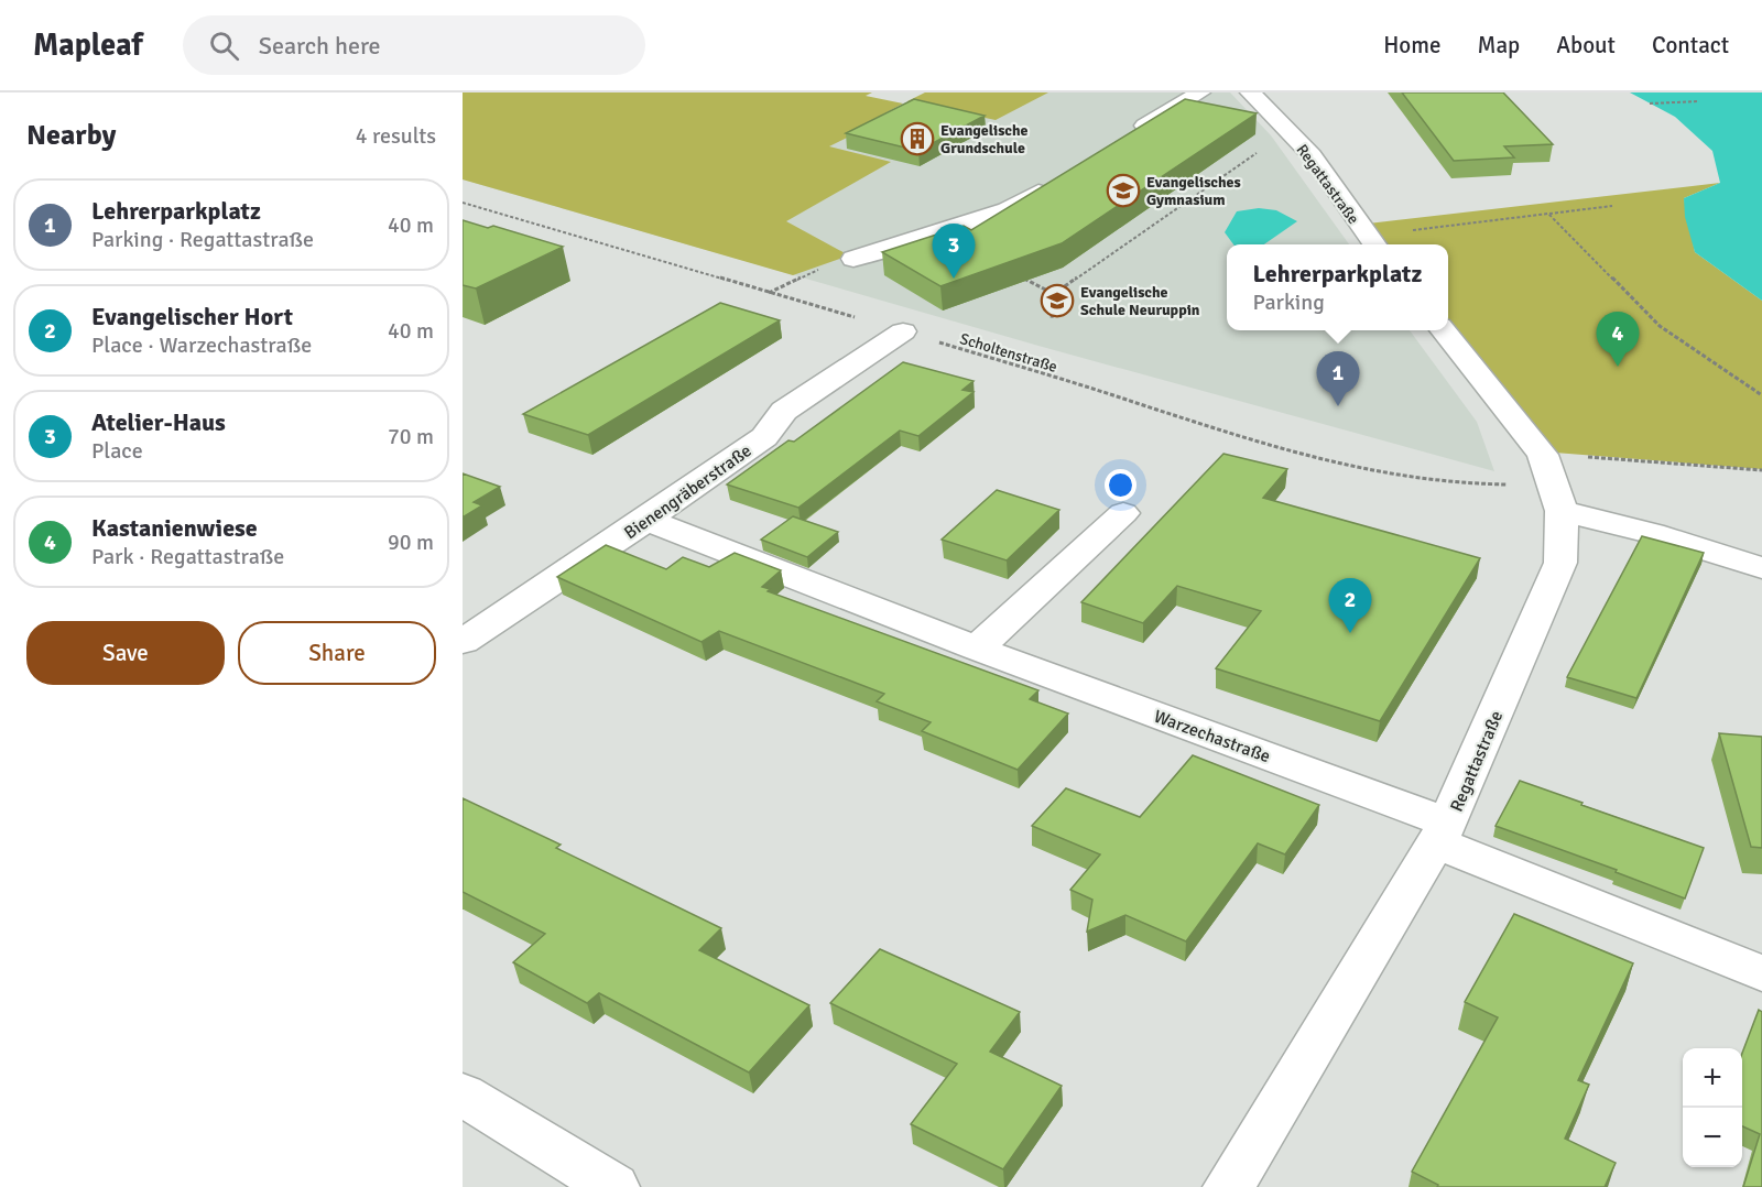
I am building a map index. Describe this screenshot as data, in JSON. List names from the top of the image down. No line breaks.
{"streets":{"street":["Regattastraße","Bienengräberstraße","Warzechastraße"],"path":["Scholtenstraße"]},"crossings":[["Regattastraße","Scholtenstraße"],["Regattastraße","Warzechastraße"],["Scholtenstraße","Bienengräberstraße"],["Bienengräberstraße","Warzechastraße"]],"places":{"building":["Evangelische Grundschule"],"school or university":["Evangelisches Gymnasium","Evangelische Schule Neuruppin"]},"page":{"header":"Mapleaf","search":"Search here","nav":["Home","Map","About","Contact"],"heading":["Nearby","4 results"],"list":[{"mark":"1","name":"Lehrerparkplatz","note":"Parking · Regattastraße","value":"40 m"},{"mark":"2","name":"Evangelischer Hort","note":"Place · Warzechastraße","value":"40 m"},{"mark":"3","name":"Atelier-Haus","note":"Place","value":"70 m"},{"mark":"4","name":"Kastanienwiese","note":"Park · Regattastraße","value":"90 m"}],"pins":["3","4","1","2"],"popup":["Lehrerparkplatz","Parking"],"buttons":["Save","Share"],"map_buttons":["+","−"]}}
